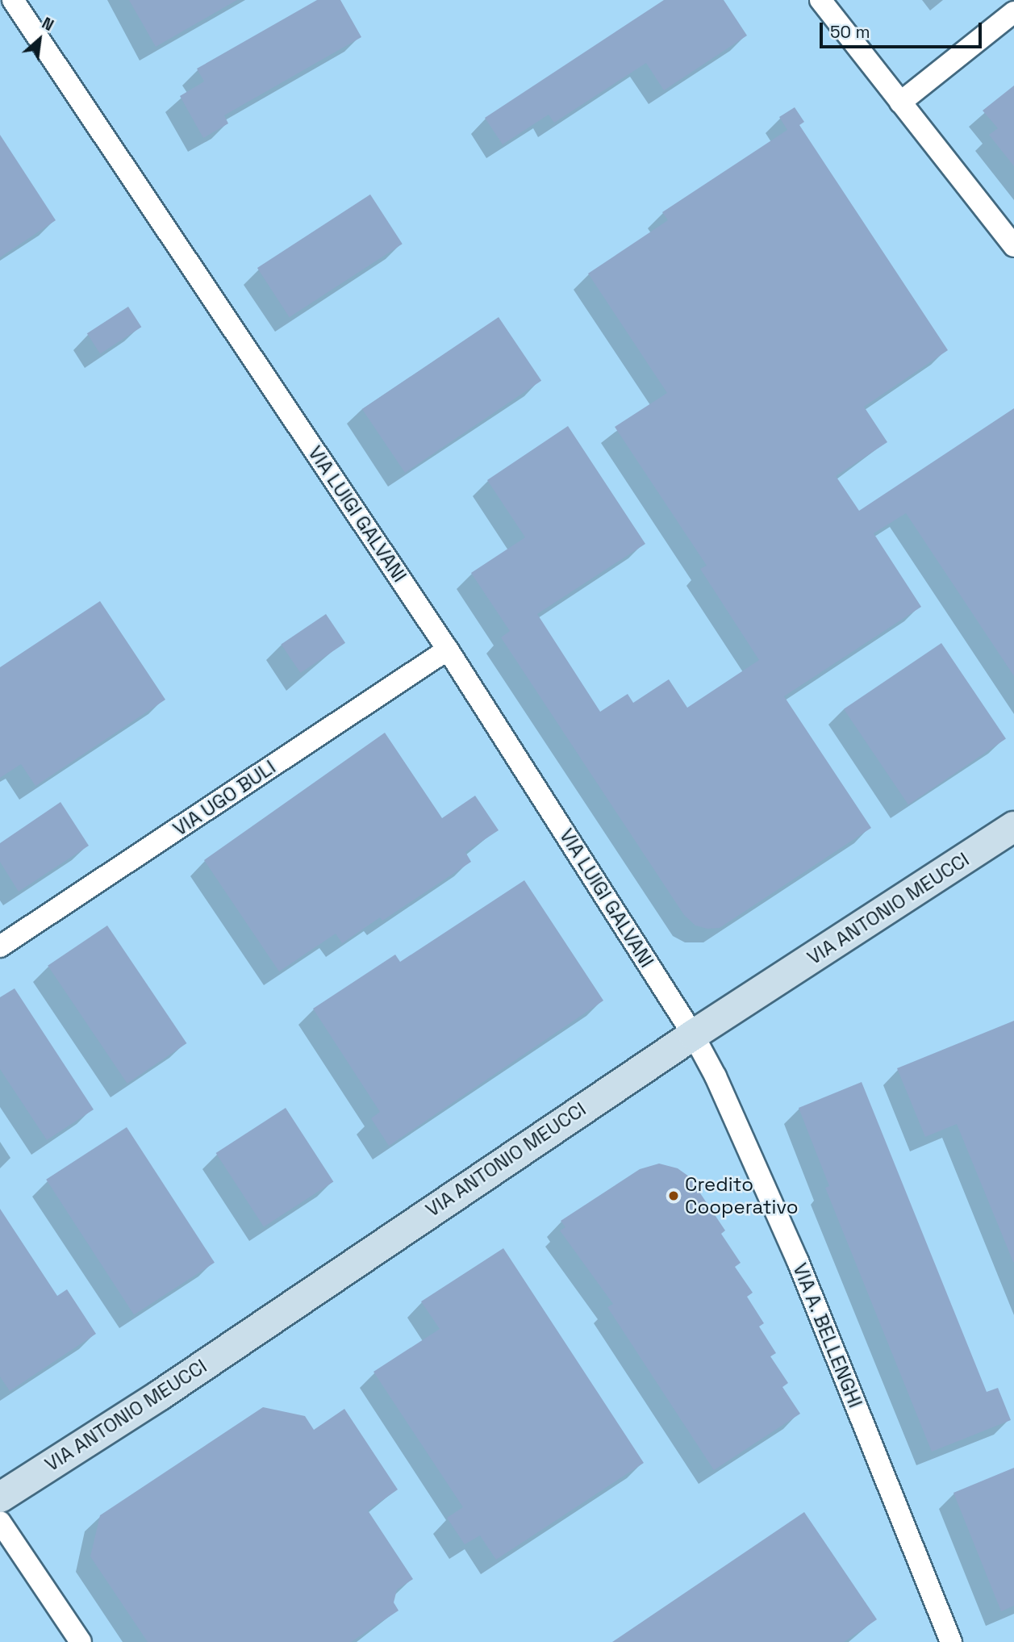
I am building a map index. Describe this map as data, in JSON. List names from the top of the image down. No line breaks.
{"streets":{"street":["VIA LUIGI GALVANI","VIA UGO BULI","VIA ANTONIO MEUCCI","VIA A. BELLENGHI"]},"crossings":[["VIA LUIGI GALVANI","VIA UGO BULI"],["VIA LUIGI GALVANI","VIA ANTONIO MEUCCI"],["VIA LUIGI GALVANI","VIA A. BELLENGHI"],["VIA ANTONIO MEUCCI","VIA A. BELLENGHI"]],"places":["Credito Cooperativo"],"scale_bar":"50 m","north":"top right"}
